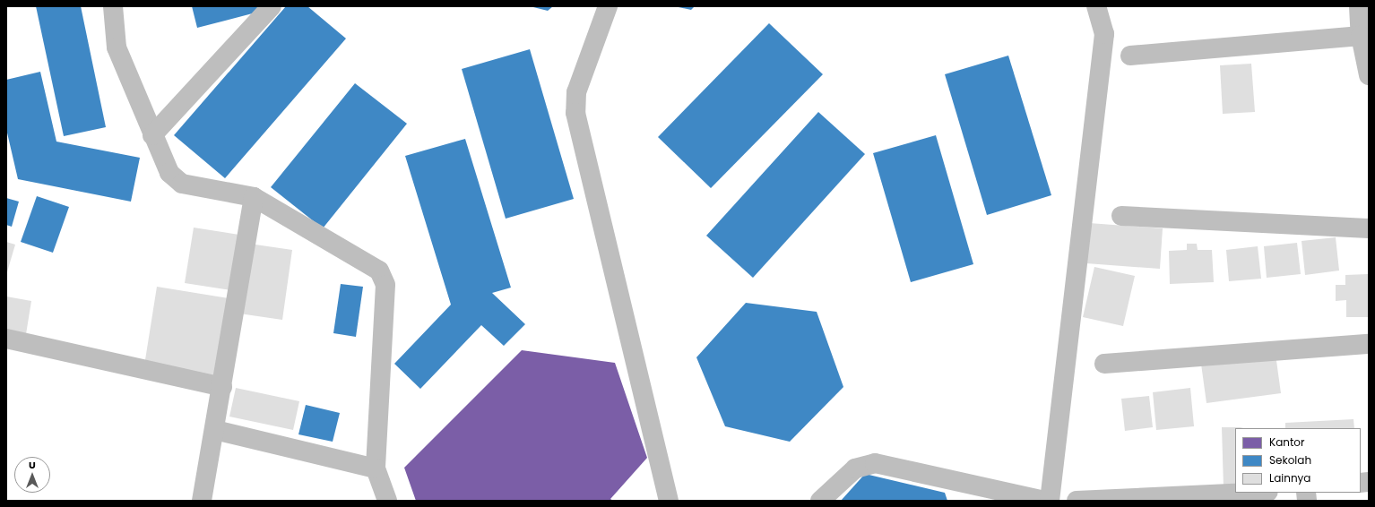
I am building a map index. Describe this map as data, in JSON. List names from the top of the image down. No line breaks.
{"legend":["Kantor","Sekolah","Lainnya"],"north":"top"}
